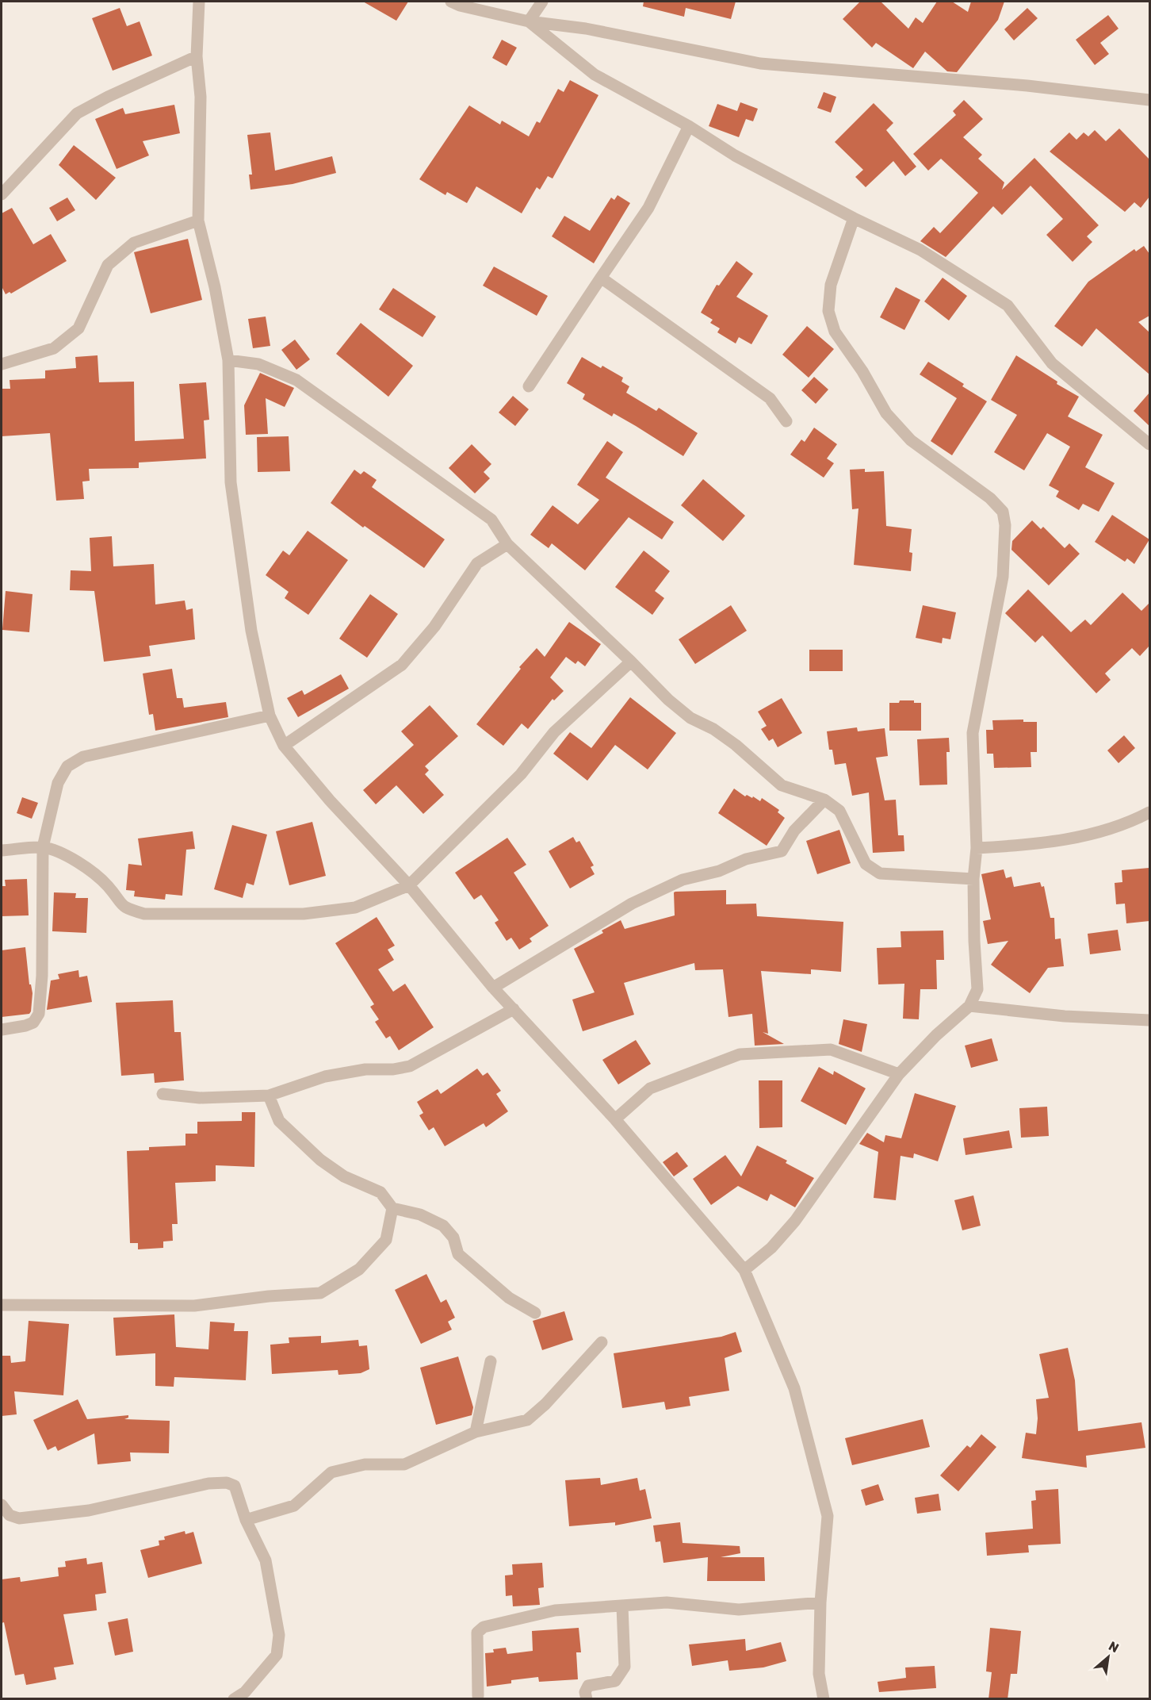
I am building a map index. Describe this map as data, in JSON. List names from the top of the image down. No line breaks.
{"north":"top right"}
